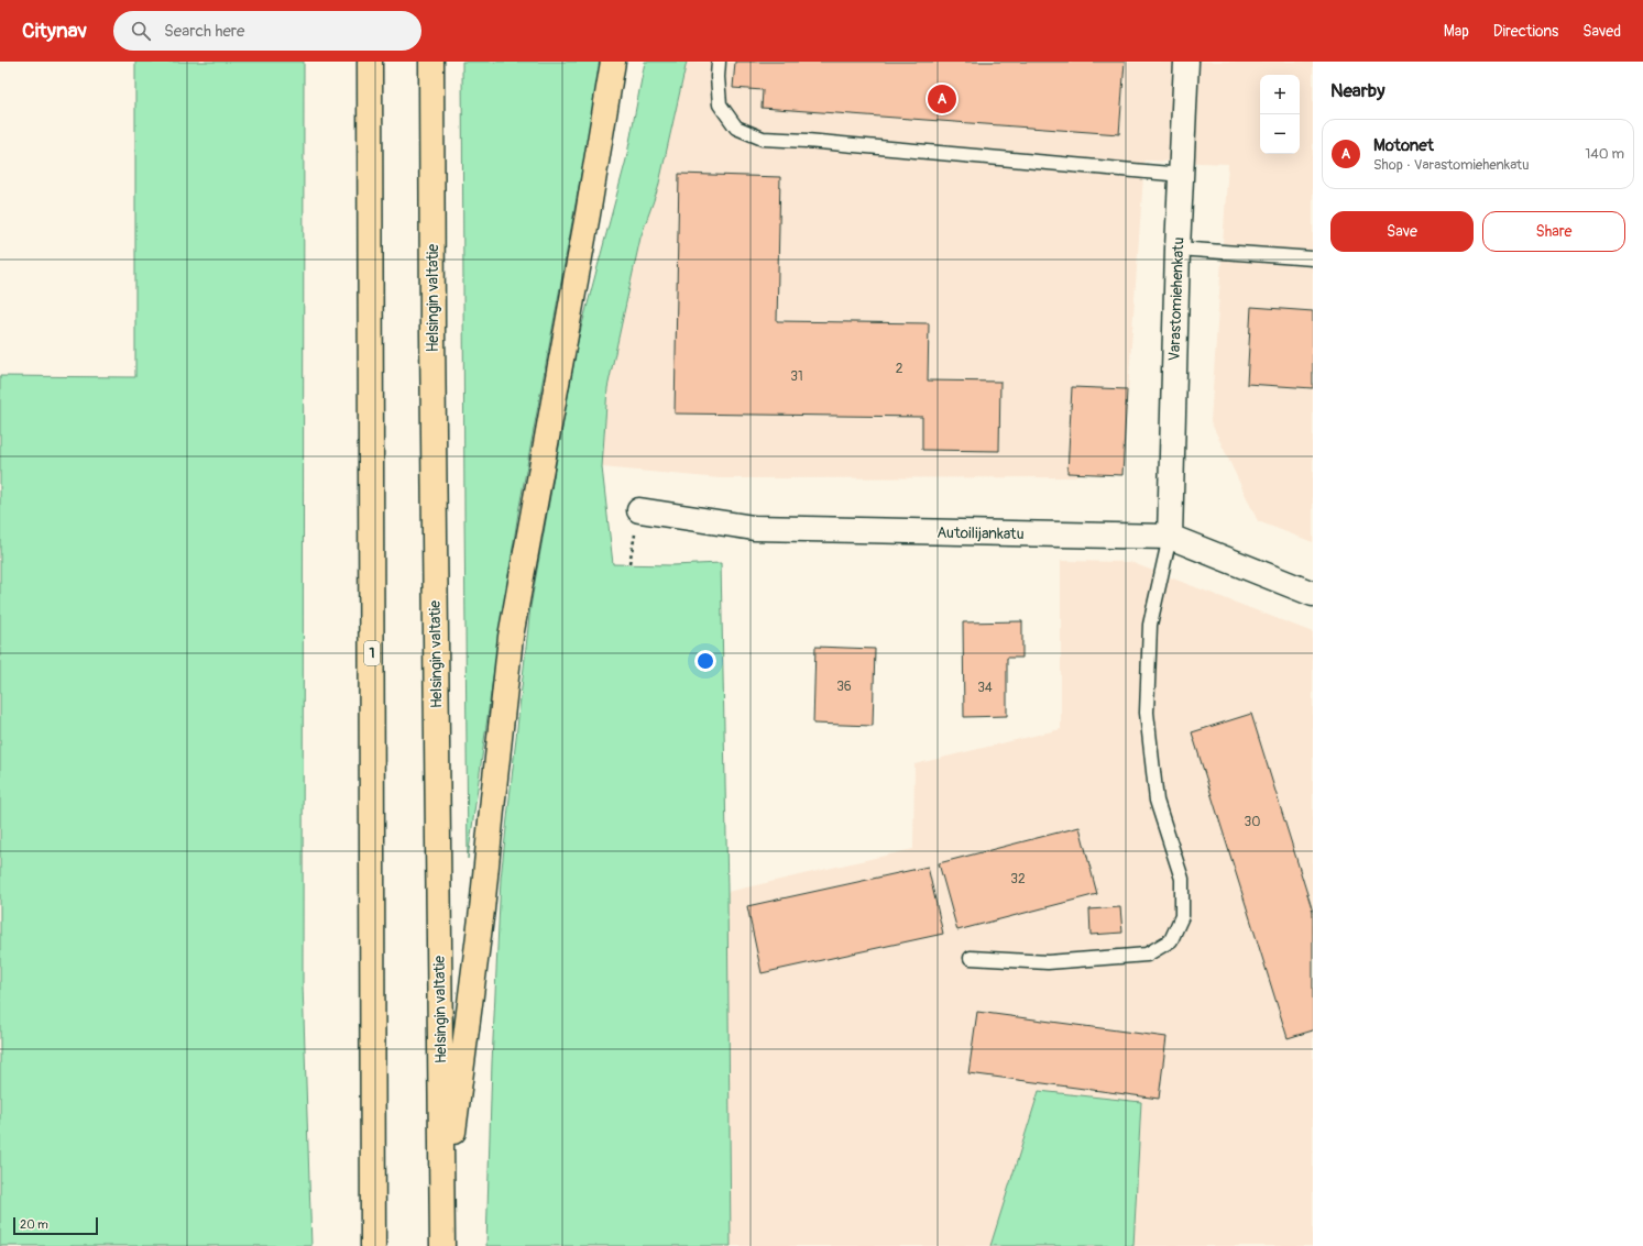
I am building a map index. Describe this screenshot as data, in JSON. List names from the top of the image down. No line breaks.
{"streets":{"highway":["Helsingin valtatie","1"],"street":["Varastomiehenkatu","Autoilijankatu"]},"crossings":[["Varastomiehenkatu","Autoilijankatu"]],"house_numbers":["2","31","36","34","30","32"],"scale_bar":"20 m","page":{"header":"Citynav","search":"Search here","nav":["Map","Directions","Saved"],"heading":"Nearby","map_buttons":["+","−"],"pins":"A","list":[{"mark":"A","name":"Motonet","note":"Shop · Varastomiehenkatu","value":"140 m"}],"buttons":["Save","Share"],"scale":"20 m"}}
